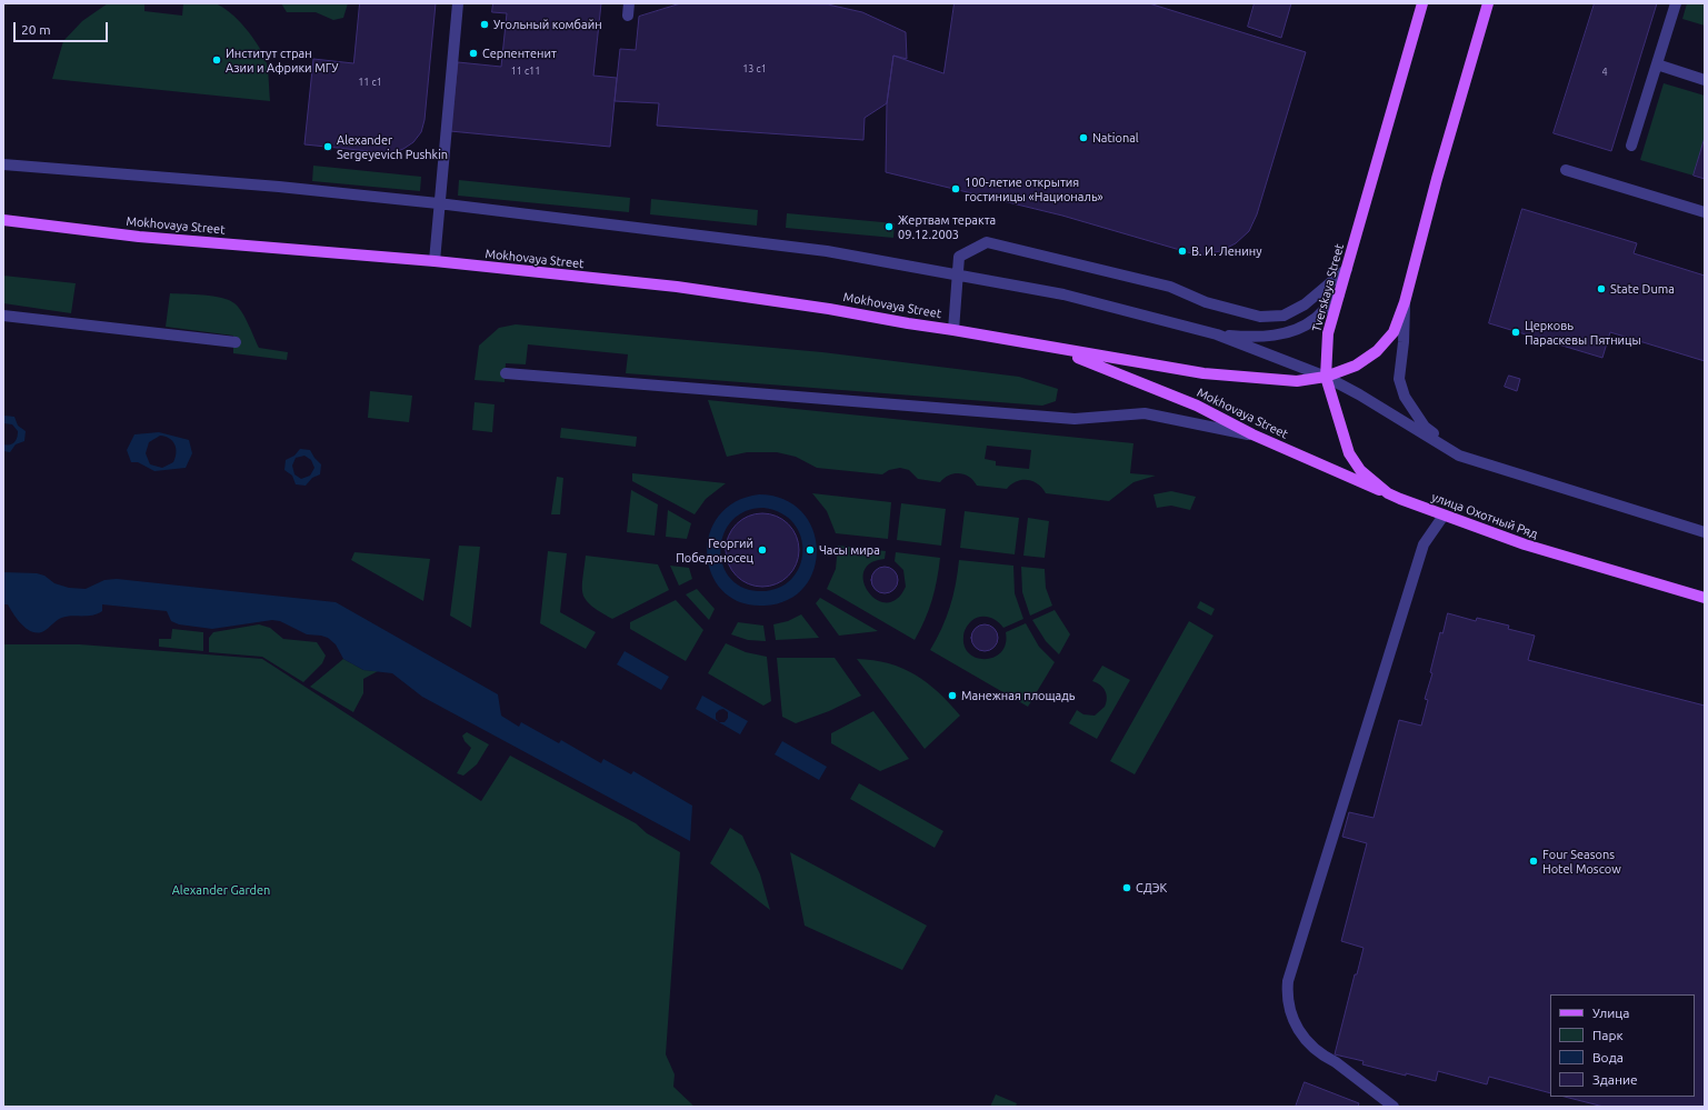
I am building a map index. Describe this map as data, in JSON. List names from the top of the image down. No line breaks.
{"streets":{"main road":["Mokhovaya Street","Tverskaya Street","улица Охотный Ряд"]},"crossings":[["Mokhovaya Street","Tverskaya Street"],["Mokhovaya Street","улица Охотный Ряд"],["Tverskaya Street","улица Охотный Ряд"]],"parks":["Alexander Garden"],"places":["Угольный комбайн","Серпентенит","Институт стран Азии и Африки МГУ","National","Alexander Sergeyevich Pushkin","100-летие открытия гостиницы «Националь»","Жертвам теракта 09.12.2003","В. И. Ленину","State Duma","Церковь Параскевы Пятницы","Георгий Победоносец","Часы мира","Манежная площадь","Four Seasons Hotel Moscow","СДЭК"],"house_numbers":["13 с1","11 с11","4","11 с1"],"legend":["Улица","Парк","Вода","Здание"],"scale_bar":"20 m"}
